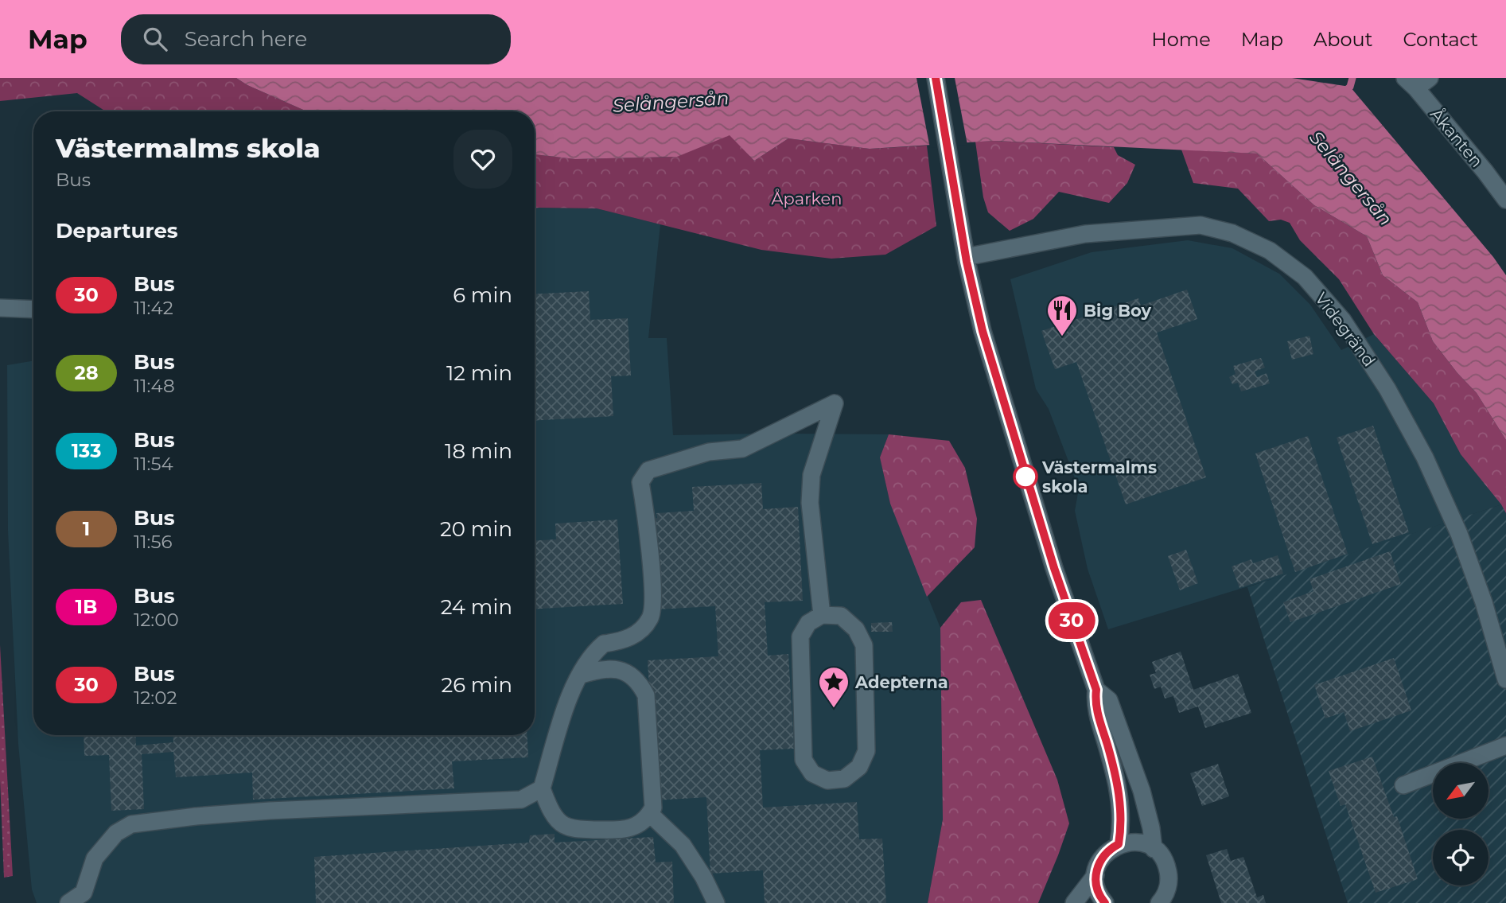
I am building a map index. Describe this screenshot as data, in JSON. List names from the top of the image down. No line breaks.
{"streets":{"street":["Åkanten","Videgränd"]},"water":["Selångersån"],"parks":["Åparken"],"places":{"restaurant":["Big Boy"],"other":["Västermalms skola"],"place":["Adepterna"]},"lines":["bus line 30"],"north":"bottom left","page":{"header":"Map","search":"Search here","nav":["Home","Map","About","Contact"],"on_map":"30","heading":[["Västermalms skola","Bus"],"Departures"],"list":[{"mark":"30","name":"Bus","note":"11:42","value":"6 min"},{"mark":"28","name":"Bus","note":"11:48","value":"12 min"},{"mark":"133","name":"Bus","note":"11:54","value":"18 min"},{"mark":"1","name":"Bus","note":"11:56","value":"20 min"},{"mark":"1B","name":"Bus","note":"12:00","value":"24 min"},{"mark":"30","name":"Bus","note":"12:02","value":"26 min"}]}}
